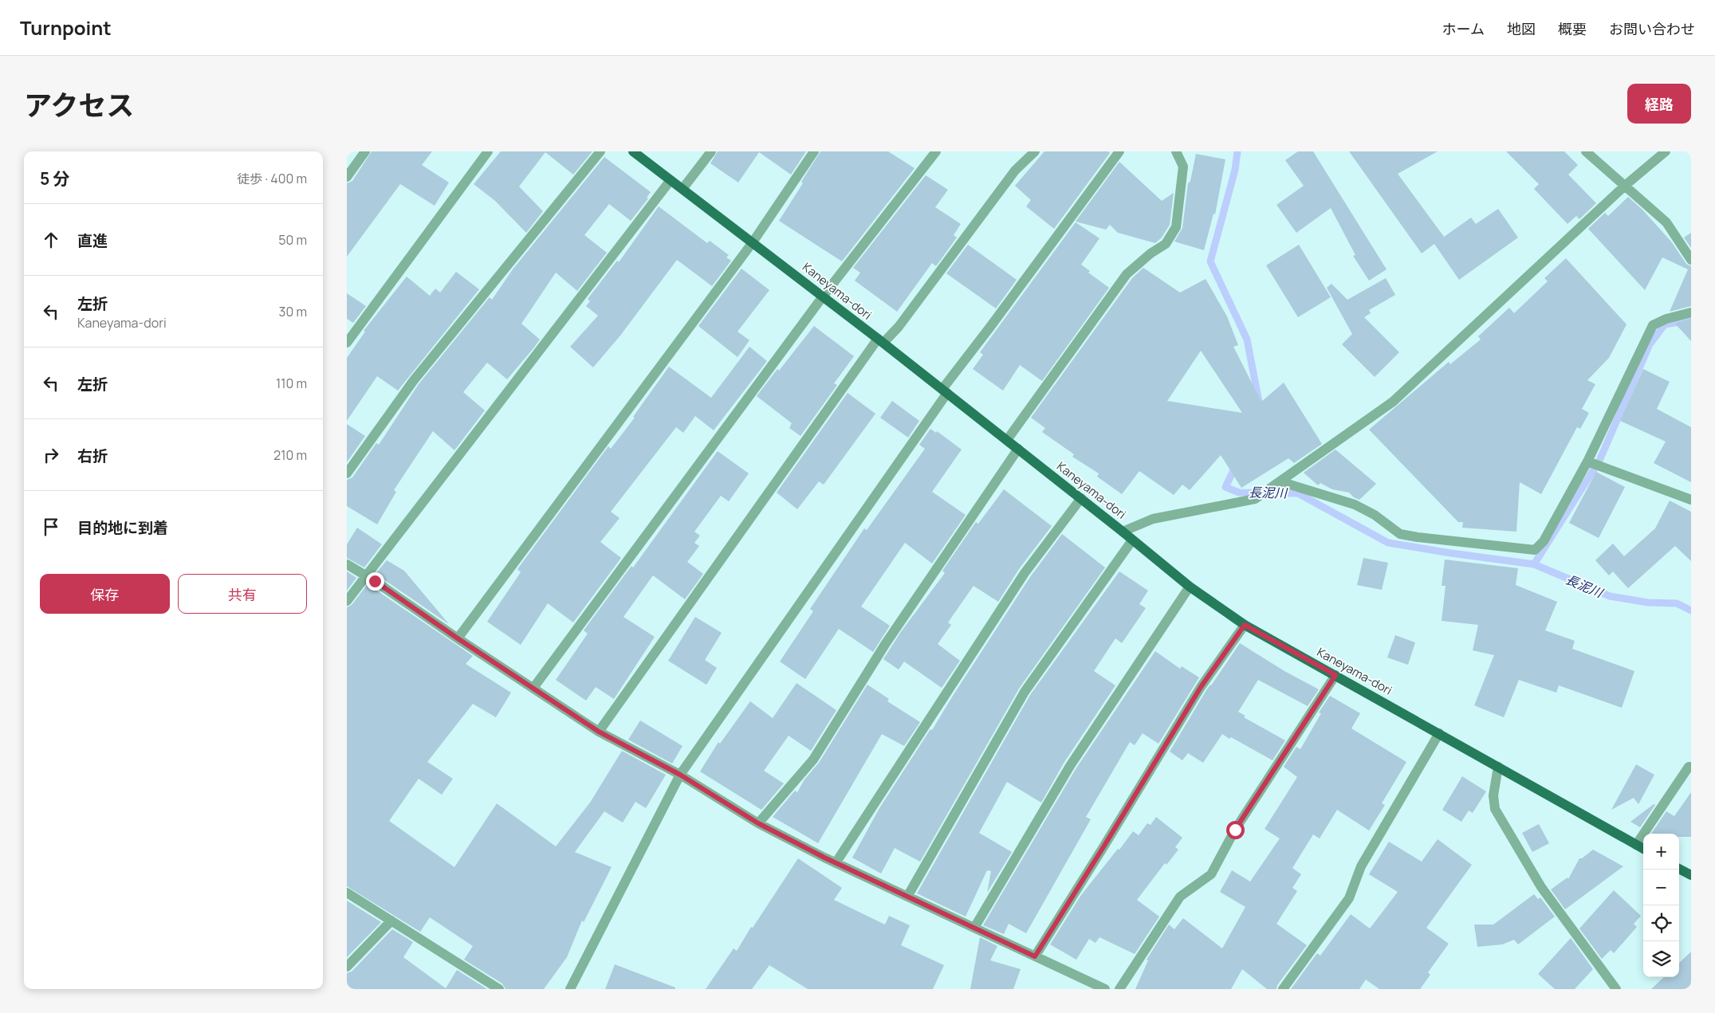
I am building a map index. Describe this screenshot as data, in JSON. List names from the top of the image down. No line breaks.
{"streets":{"main road":["Kaneyama-dori"]},"water":["長泥川"],"page":{"header":"Turnpoint","nav":["ホーム","地図","概要","お問い合わせ"],"title":"アクセス","buttons":["経路",["保存","共有"]],"heading":["5 分","徒歩 · 400 m"],"list":[["直進","50 m"],["左折","Kaneyama-dori","30 m"],["左折","110 m"],["右折","210 m"],"目的地に到着"],"map_buttons":["+","−"]}}
